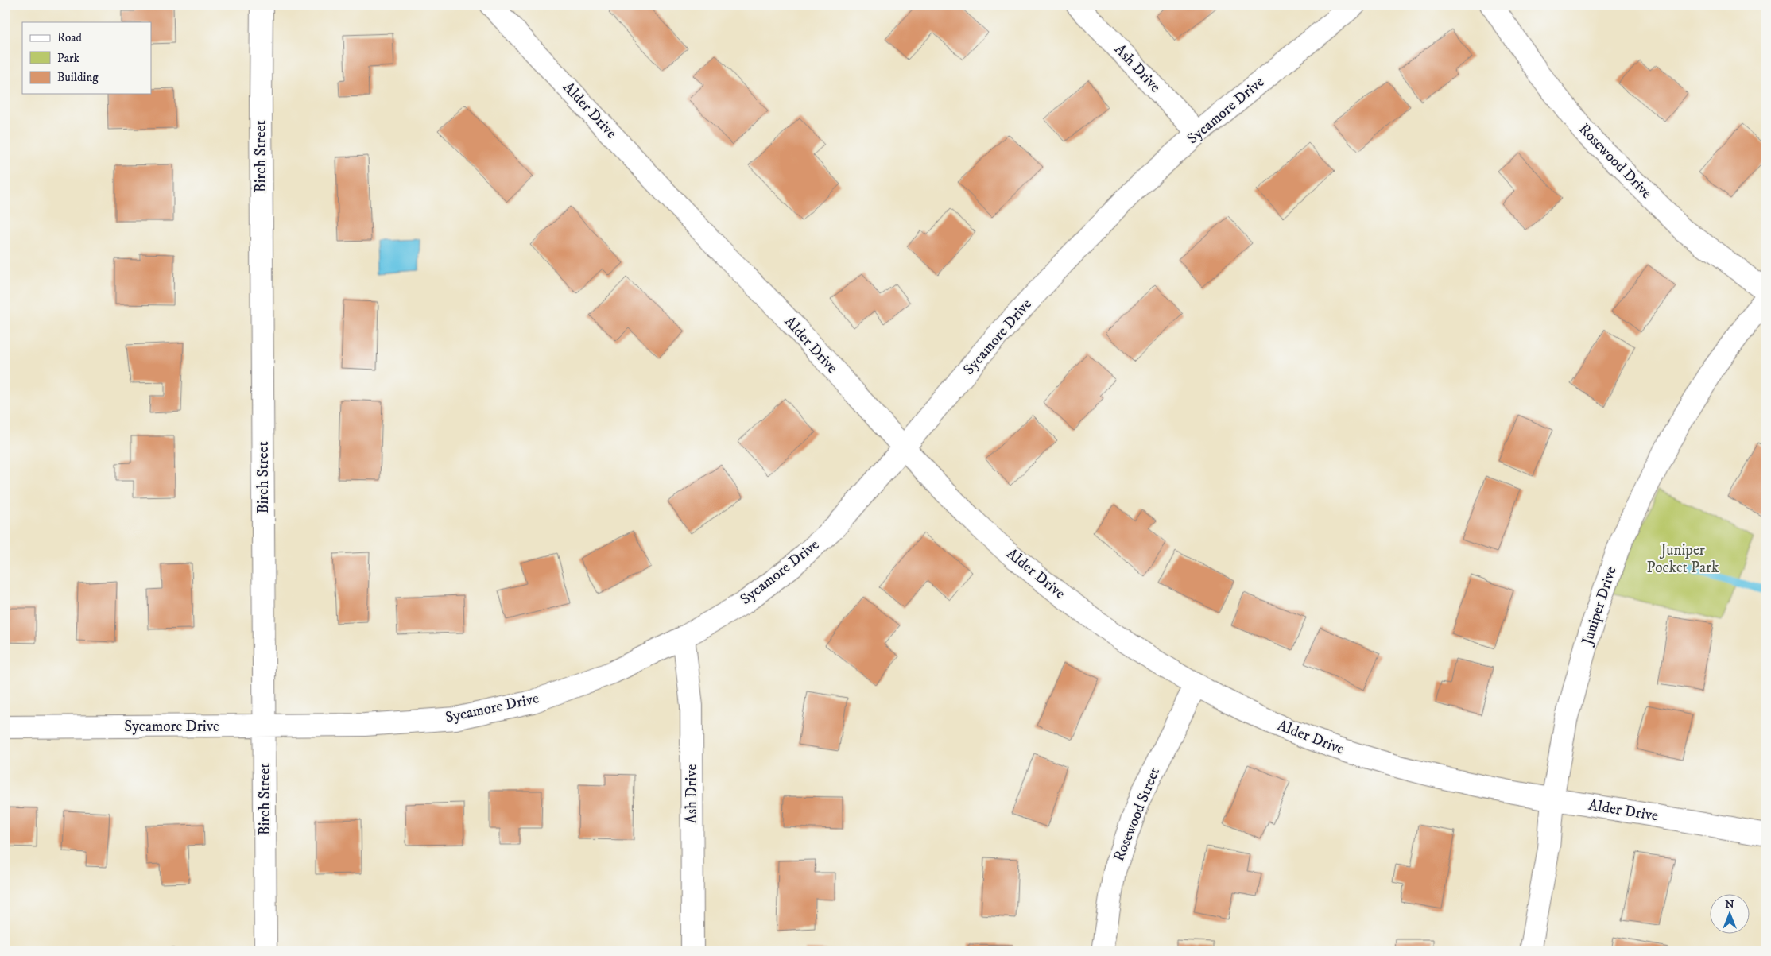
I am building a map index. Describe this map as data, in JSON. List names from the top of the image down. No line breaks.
{"streets":{"street":["Ash Drive","Alder Drive","Sycamore Drive","Birch Street","Rosewood Drive","Juniper Drive","Rosewood Street"]},"crossings":[["Ash Drive","Sycamore Drive"],["Alder Drive","Sycamore Drive"],["Alder Drive","Juniper Drive"],["Alder Drive","Rosewood Street"],["Sycamore Drive","Birch Street"]],"parks":["Juniper Pocket Park"],"legend":["Road","Park","Building"],"north":"top"}
